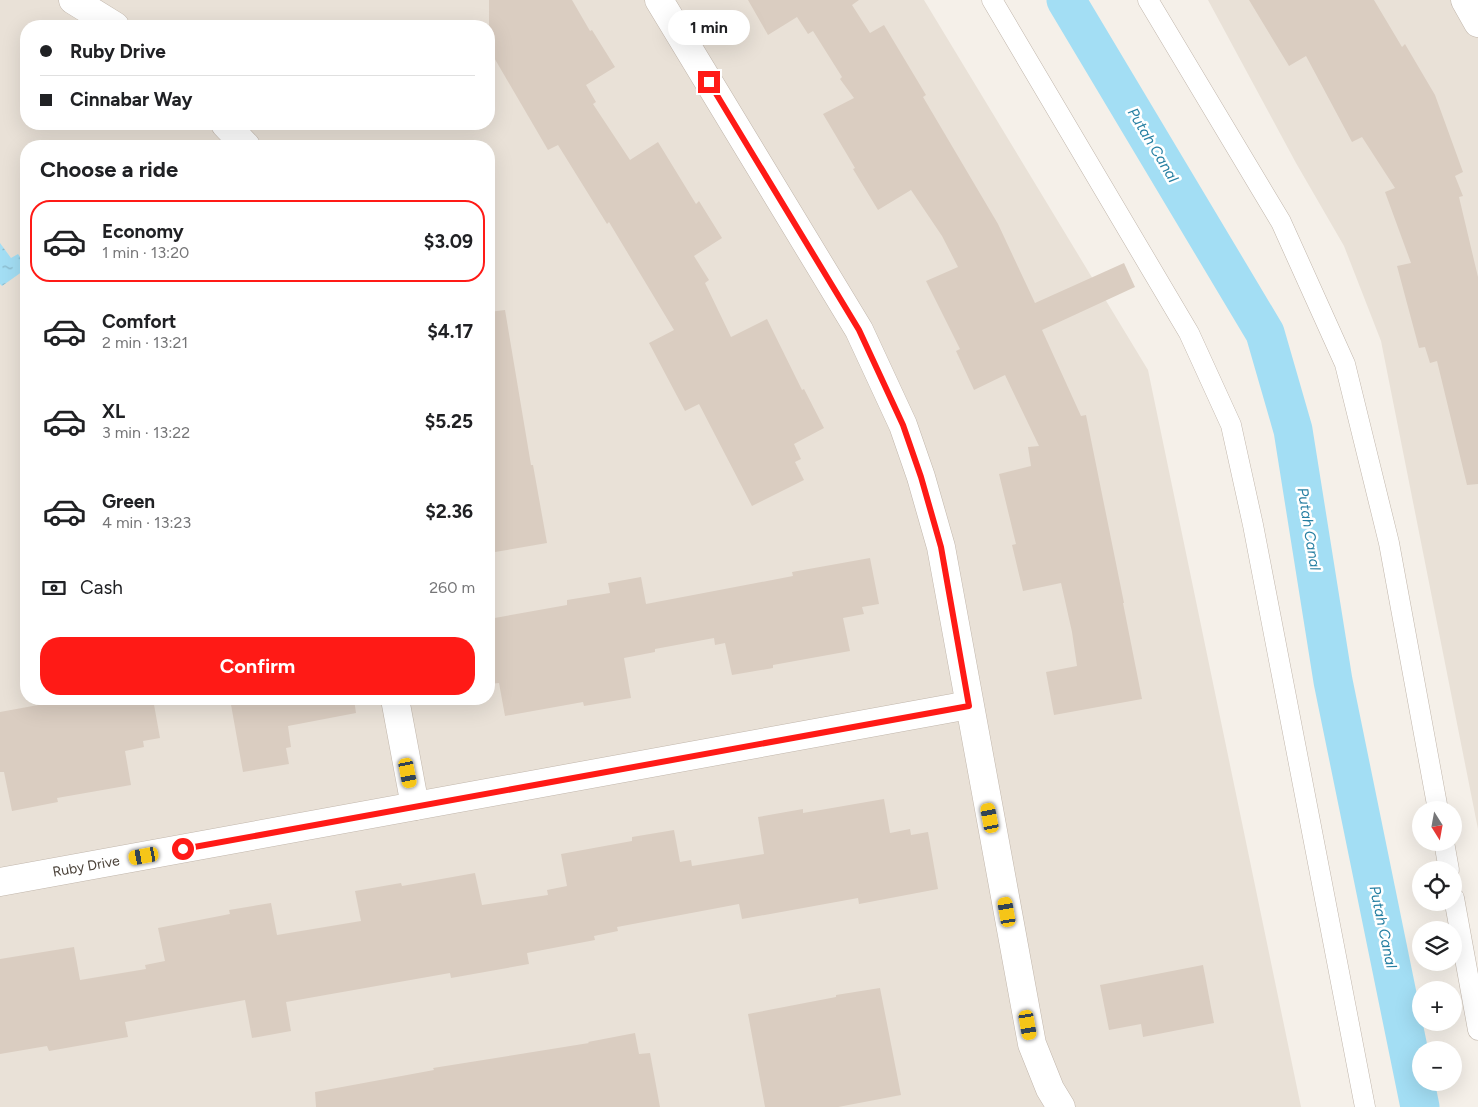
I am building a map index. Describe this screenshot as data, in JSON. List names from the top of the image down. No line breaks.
{"streets":{"street":["Ruby Drive"]},"water":["Putah Canal"],"north":"bottom","page":{"bubble":"1 min","banner":["Ruby Drive","Cinnabar Way"],"heading":"Choose a ride","list":[{"name":"Economy","note":"1 min · 13:20","value":"$3.09"},{"name":"Comfort","note":"2 min · 13:21","value":"$4.17"},{"name":"XL","note":"3 min · 13:22","value":"$5.25"},{"name":"Green","note":"4 min · 13:23","value":"$2.36"}],"pay":["Cash","260 m"],"buttons":"Confirm","map_buttons":["+","−"]}}
